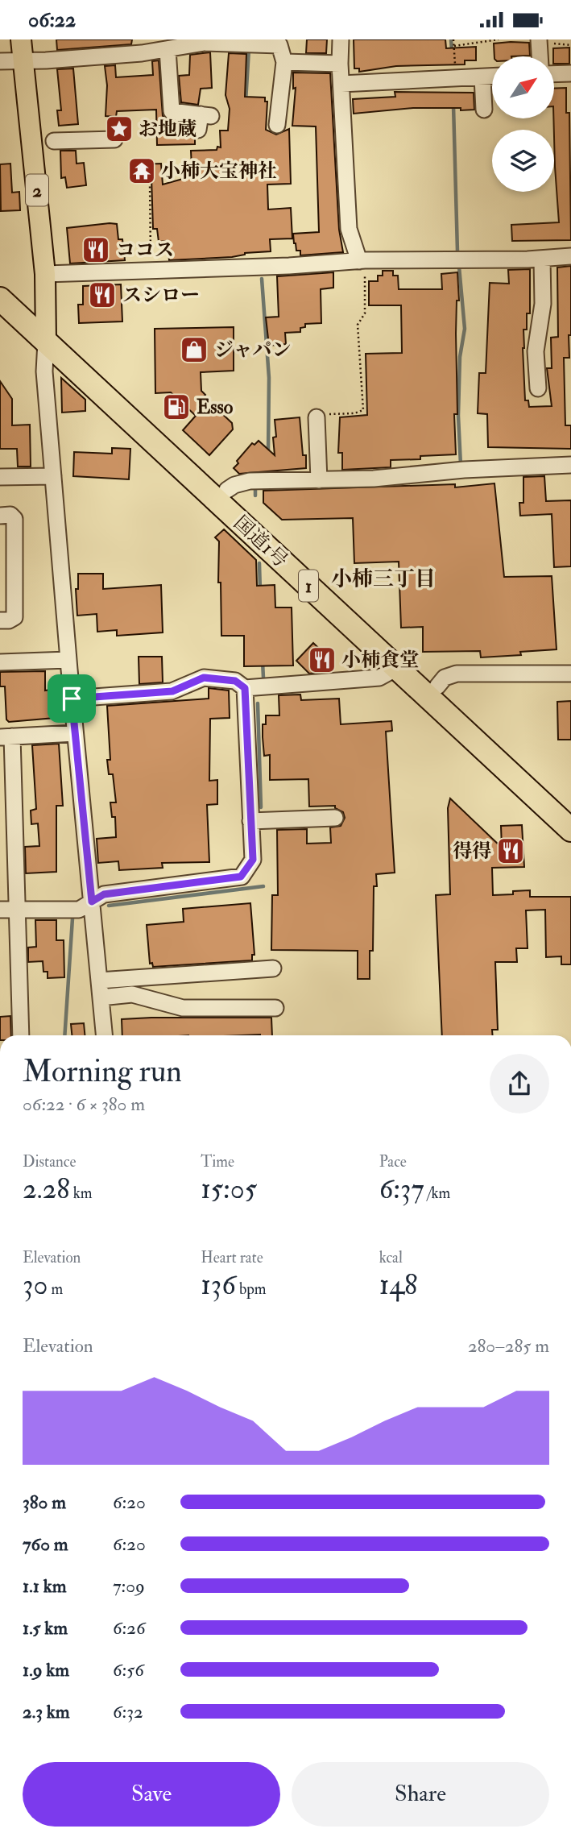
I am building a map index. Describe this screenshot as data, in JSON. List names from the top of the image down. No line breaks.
{"streets":{"highway":["国道1号","1"],"main road":["2"]},"crossings":[["2","国道1号"]],"districts":["小柿三丁目"],"places":{"place":["お地蔵"],"temple":["小柿大宝神社"],"restaurant":["ココス","スシロー","小柿食堂","得得"],"shop":["ジャパン"],"fuel station":["Esso"]},"north":"top right","page":{"status":"06:22","heading":["Morning run","06:22 · 6 × 380 m"],"stats":[["Distance","2.28 km"],["Time","15:05"],["Pace","6:37 /km"],["Elevation","30 m"],["Heart rate","136 bpm"],["kcal","148"]],"chart":["Elevation","280–285 m"],"list":[{"name":"380 m","note":"6:20"},{"name":"760 m","note":"6:20"},{"name":"1.1 km","note":"7:09"},{"name":"1.5 km","note":"6:26"},{"name":"1.9 km","note":"6:56"},{"name":"2.3 km","note":"6:32"}],"buttons":["Save","Share"]}}
